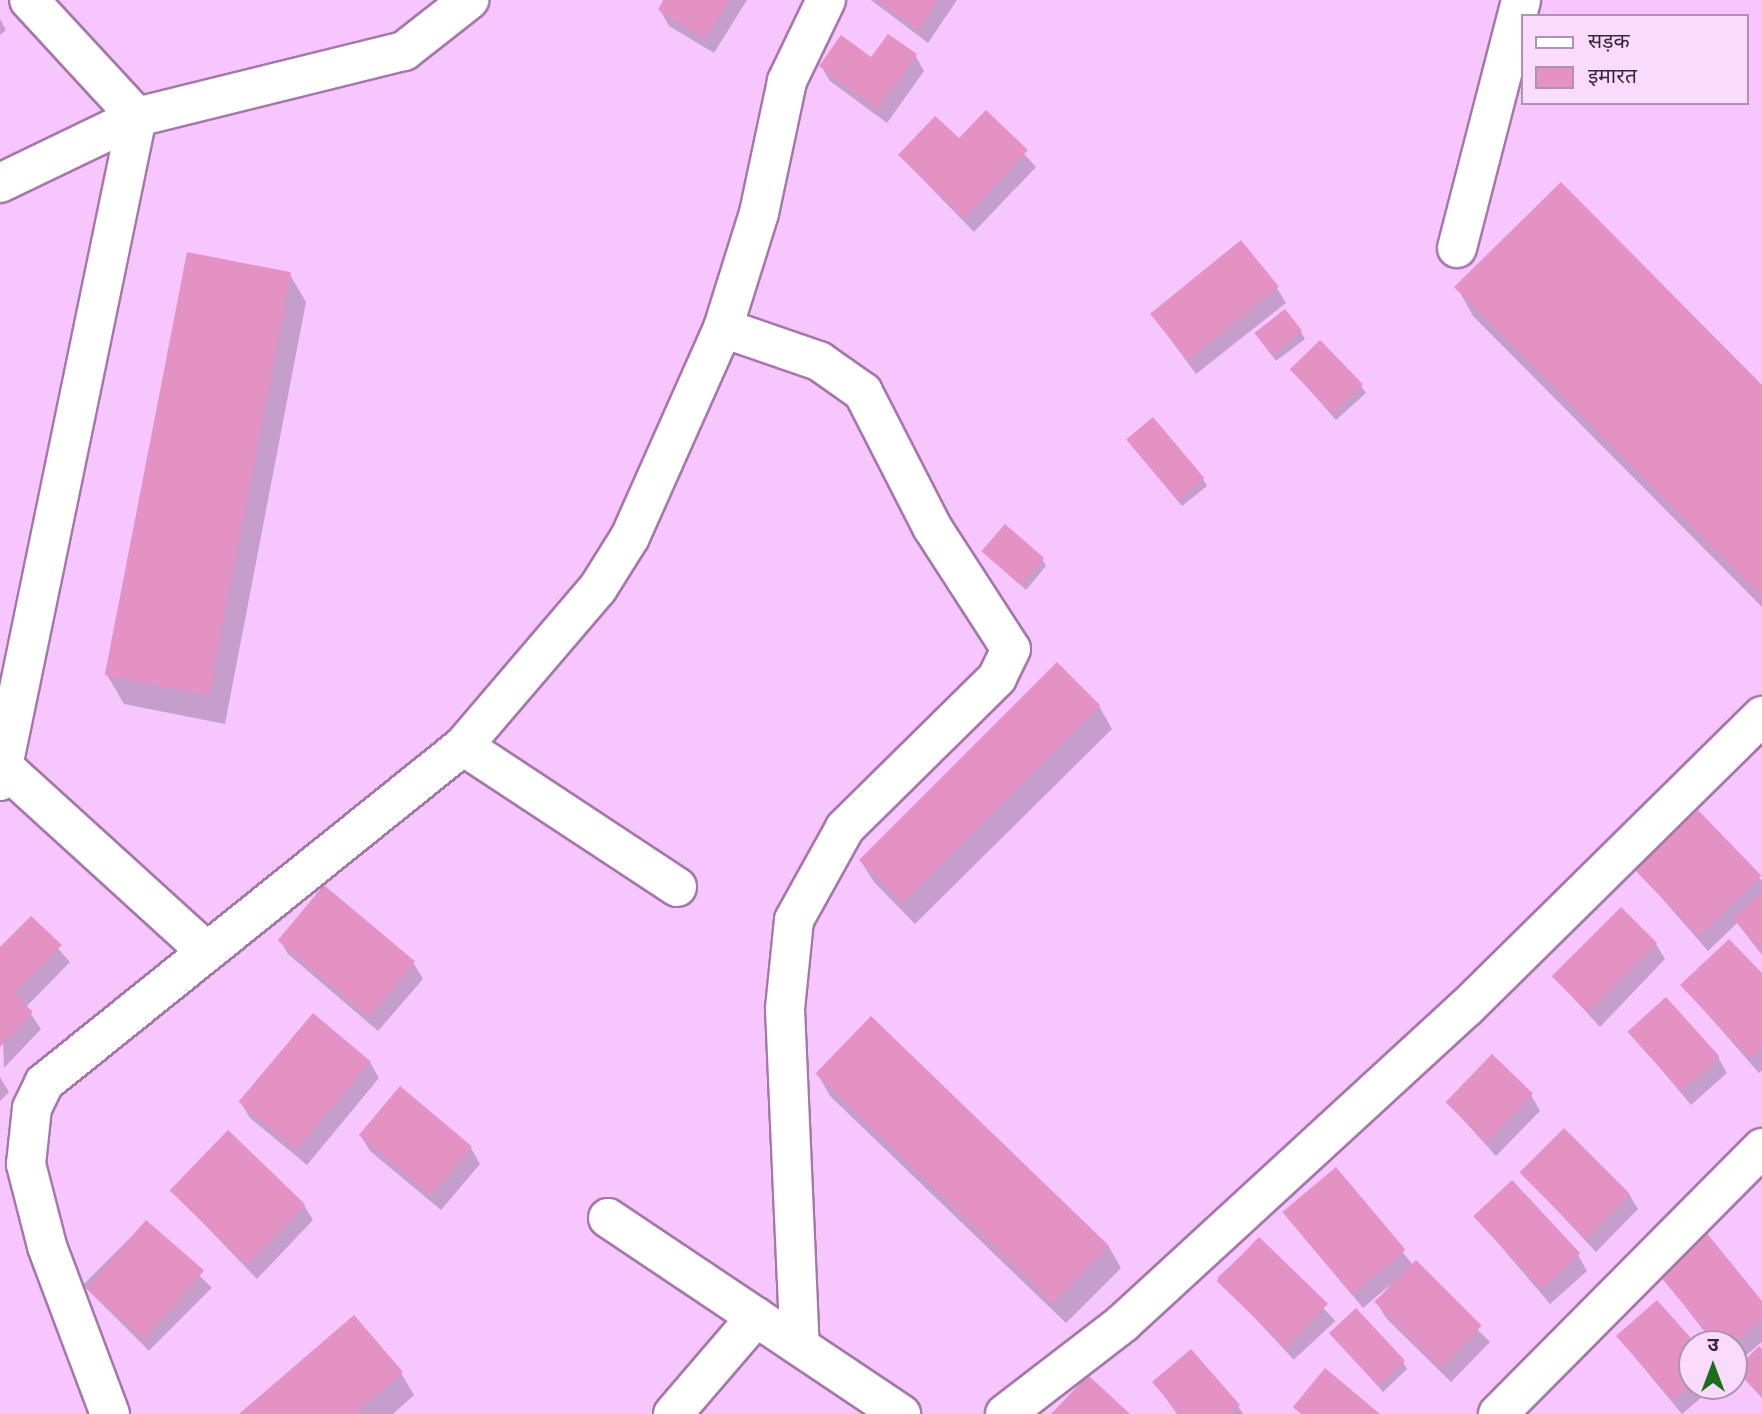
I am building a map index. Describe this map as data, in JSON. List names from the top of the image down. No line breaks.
{"legend":["सड़क","इमारत"],"north":"top"}
